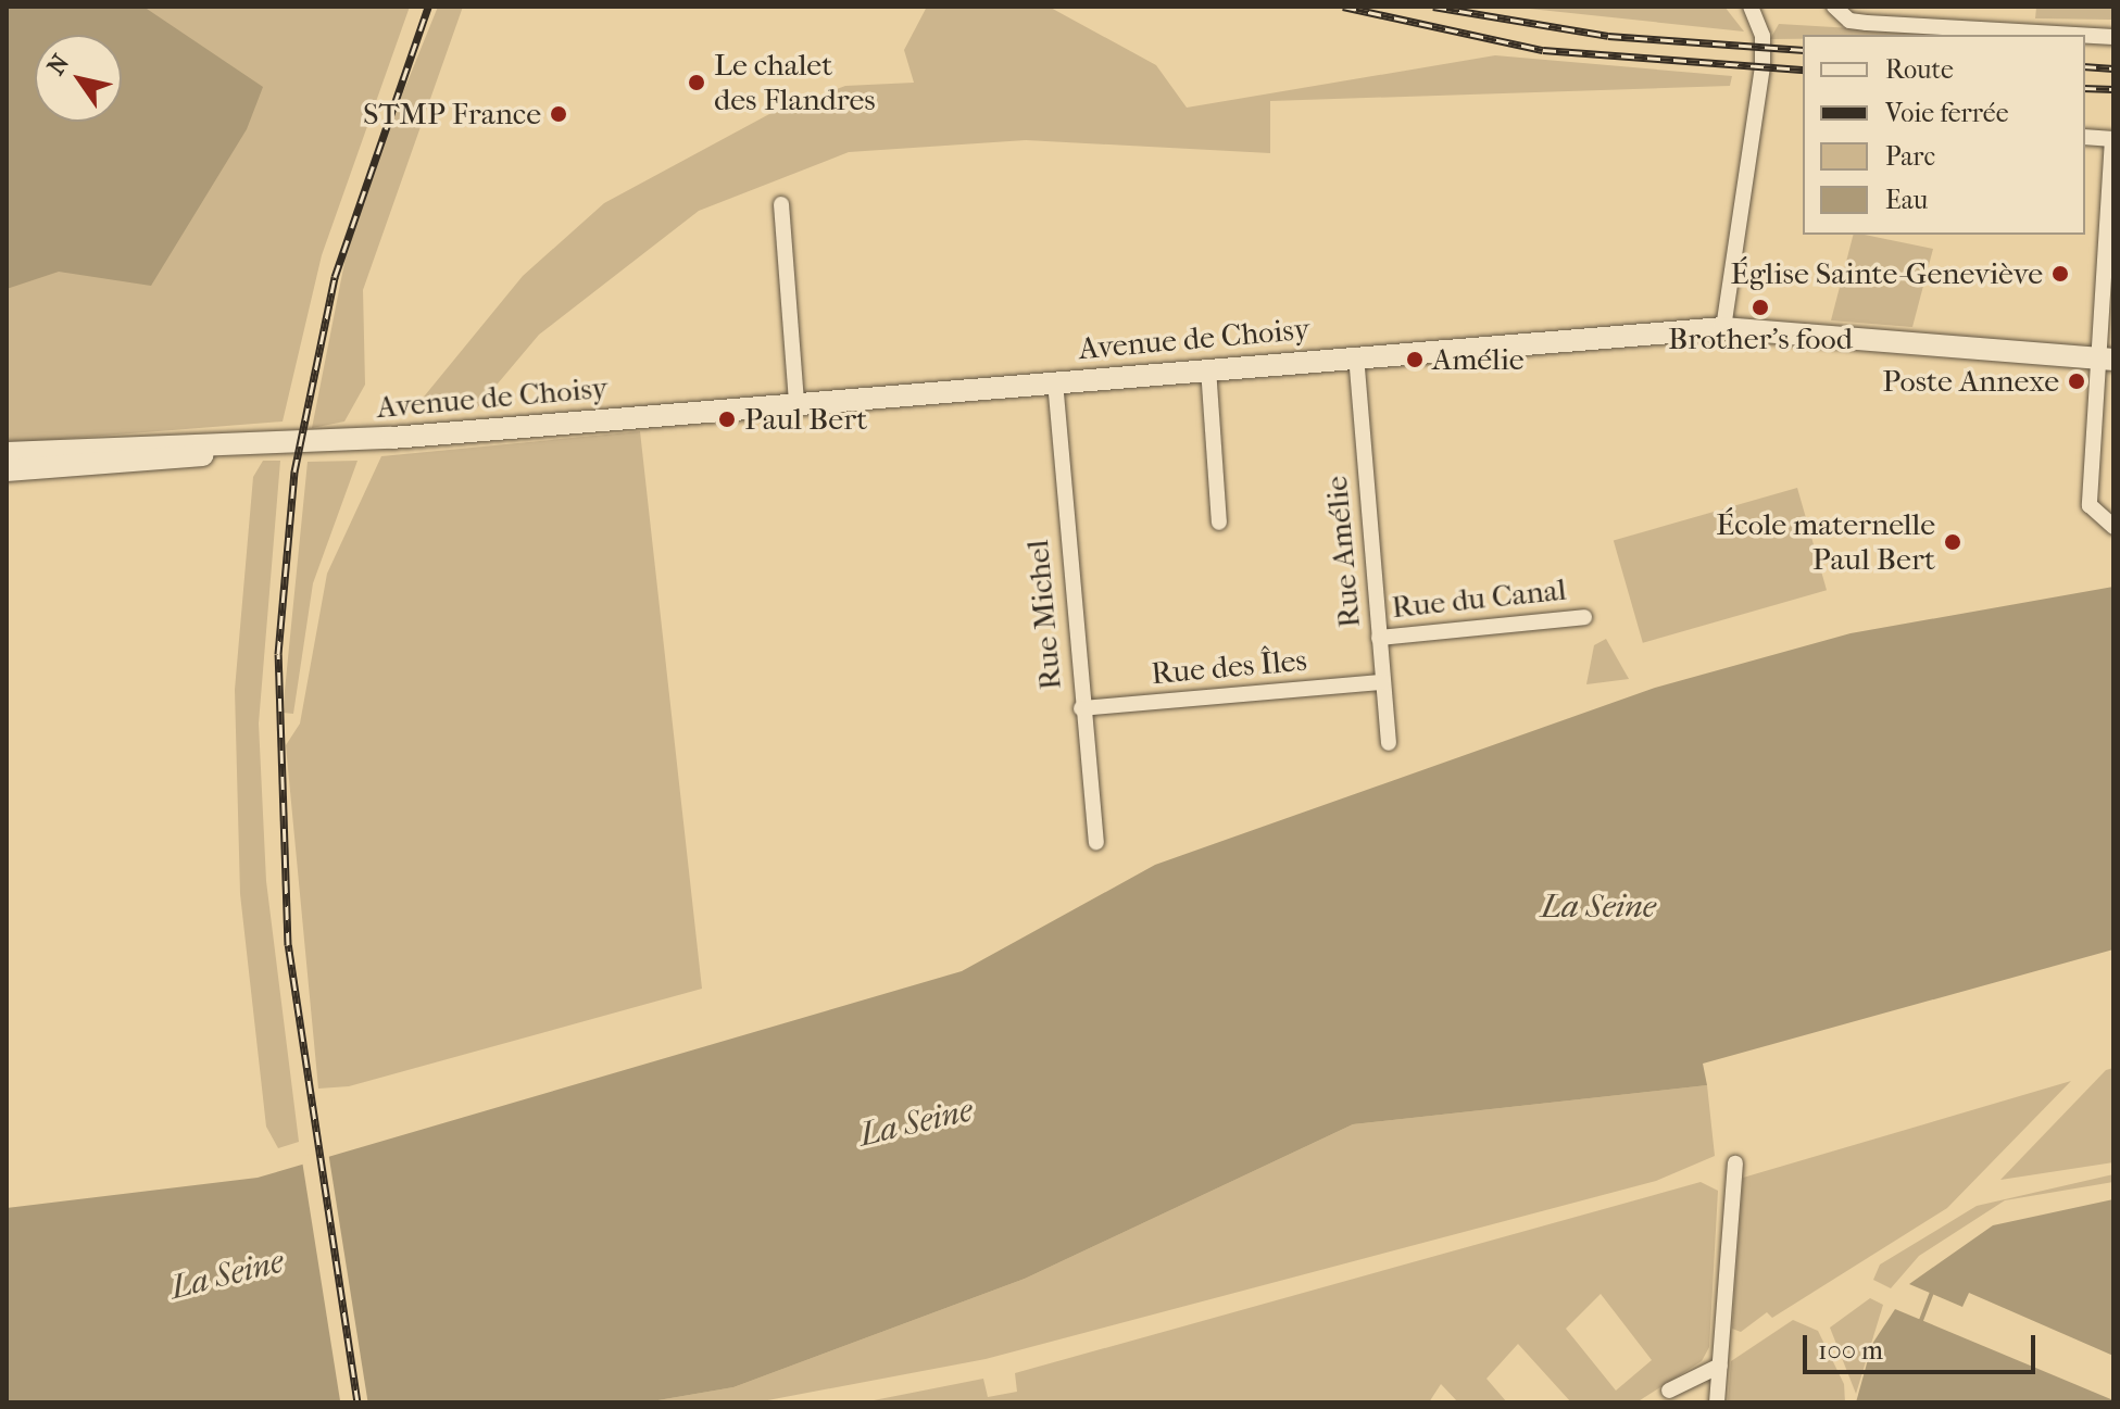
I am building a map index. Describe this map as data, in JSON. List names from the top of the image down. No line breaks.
{"streets":{"main road":["Avenue de Choisy"],"street":["Rue Amélie","Rue du Canal","Rue Michel","Rue des Îles"]},"crossings":[["Avenue de Choisy","Rue Amélie"],["Avenue de Choisy","Rue Michel"],["Rue Amélie","Rue du Canal"],["Rue Amélie","Rue des Îles"],["Rue Michel","Rue des Îles"]],"water":["La Seine"],"places":["Le chalet des Flandres","STMP France","Église Sainte-Geneviève","Brother's food","Amélie","Poste Annexe","Paul Bert","École maternelle Paul Bert"],"legend":["Route","Voie ferrée","Parc","Eau"],"scale_bar":"100 m","north":"top left"}
